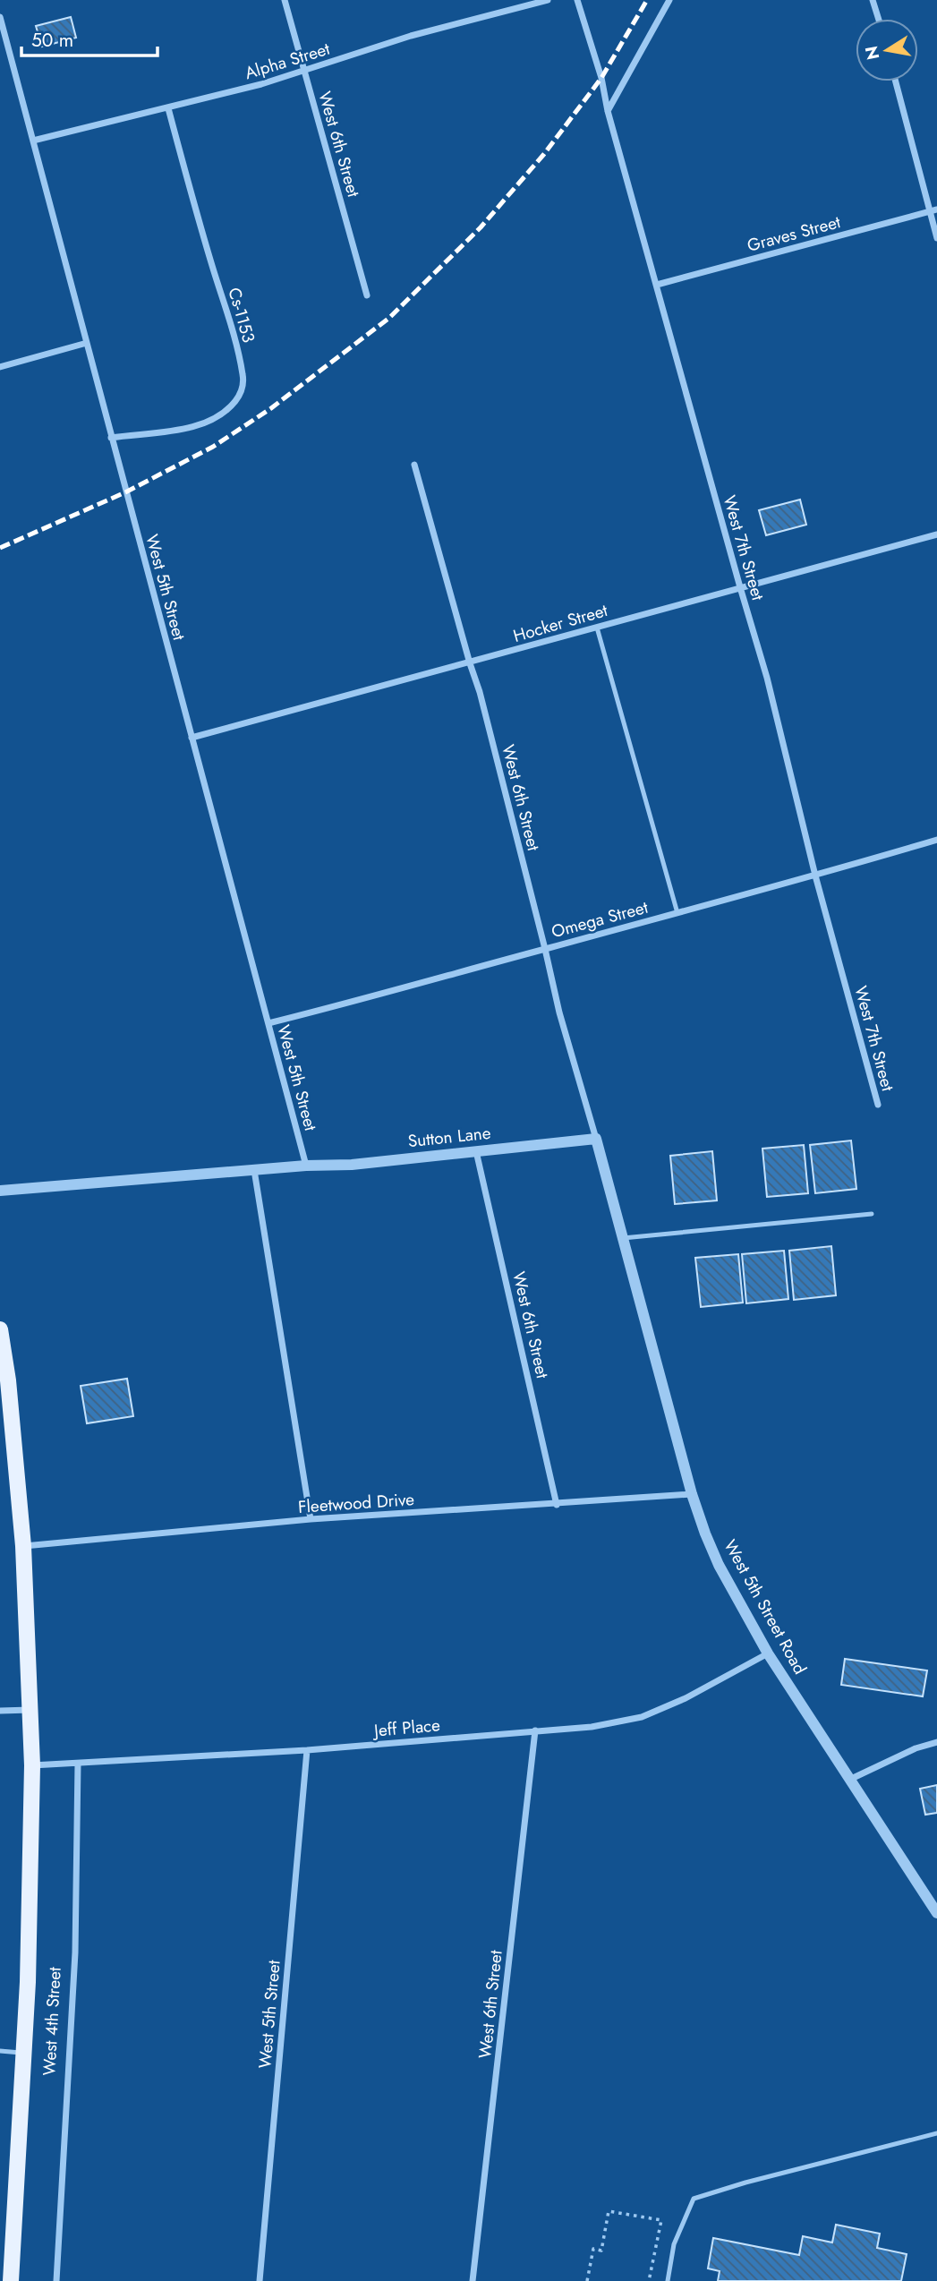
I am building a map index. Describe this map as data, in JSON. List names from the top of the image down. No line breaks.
{"streets":{"main road":["West 4th Street"],"street":["Alpha Street","West 6th Street","Graves Street","Cs-1153","West 7th Street","West 5th Street","Hocker Street","Omega Street","Sutton Lane","Fleetwood Drive","West 5th Street Road","Jeff Place"]},"crossings":[["Alpha Street","West 6th Street"],["Alpha Street","Cs-1153"],["Alpha Street","West 5th Street"],["West 6th Street","Hocker Street"],["West 6th Street","Omega Street"],["West 6th Street","Sutton Lane"],["West 6th Street","Fleetwood Drive"],["West 6th Street","West 5th Street Road"],["West 6th Street","Jeff Place"],["Graves Street","West 7th Street"],["Cs-1153","West 5th Street"],["West 7th Street","Hocker Street"],["West 7th Street","Omega Street"],["West 5th Street","Hocker Street"],["West 5th Street","Omega Street"],["West 5th Street","Sutton Lane"],["West 5th Street","Jeff Place"],["Sutton Lane","West 5th Street Road"],["Fleetwood Drive","West 5th Street Road"],["Fleetwood Drive","West 4th Street"],["West 5th Street Road","Jeff Place"],["Jeff Place","West 4th Street"]],"scale_bar":"50 m","north":"left"}
